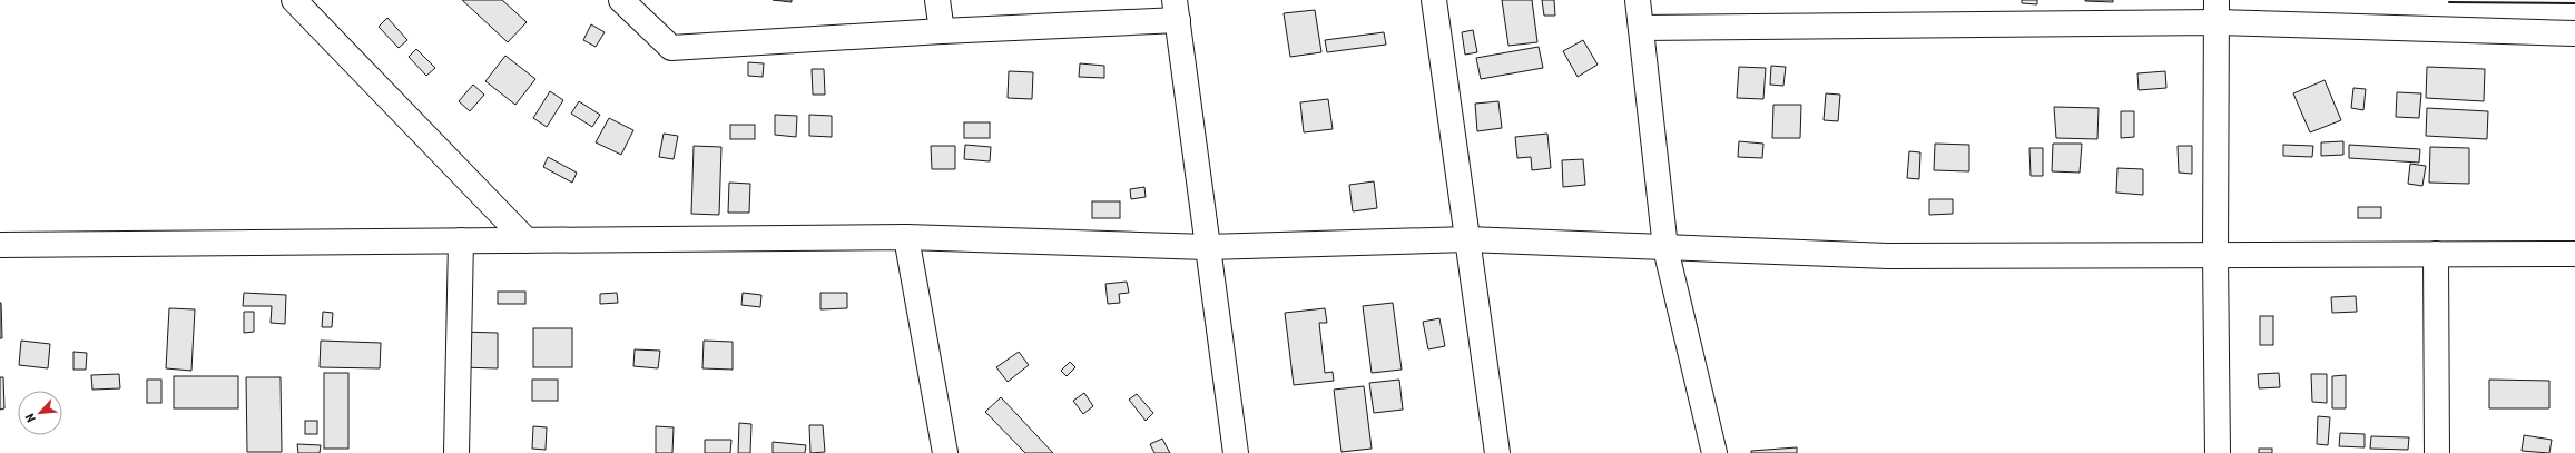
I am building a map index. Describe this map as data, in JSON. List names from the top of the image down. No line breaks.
{"north":"bottom left"}
